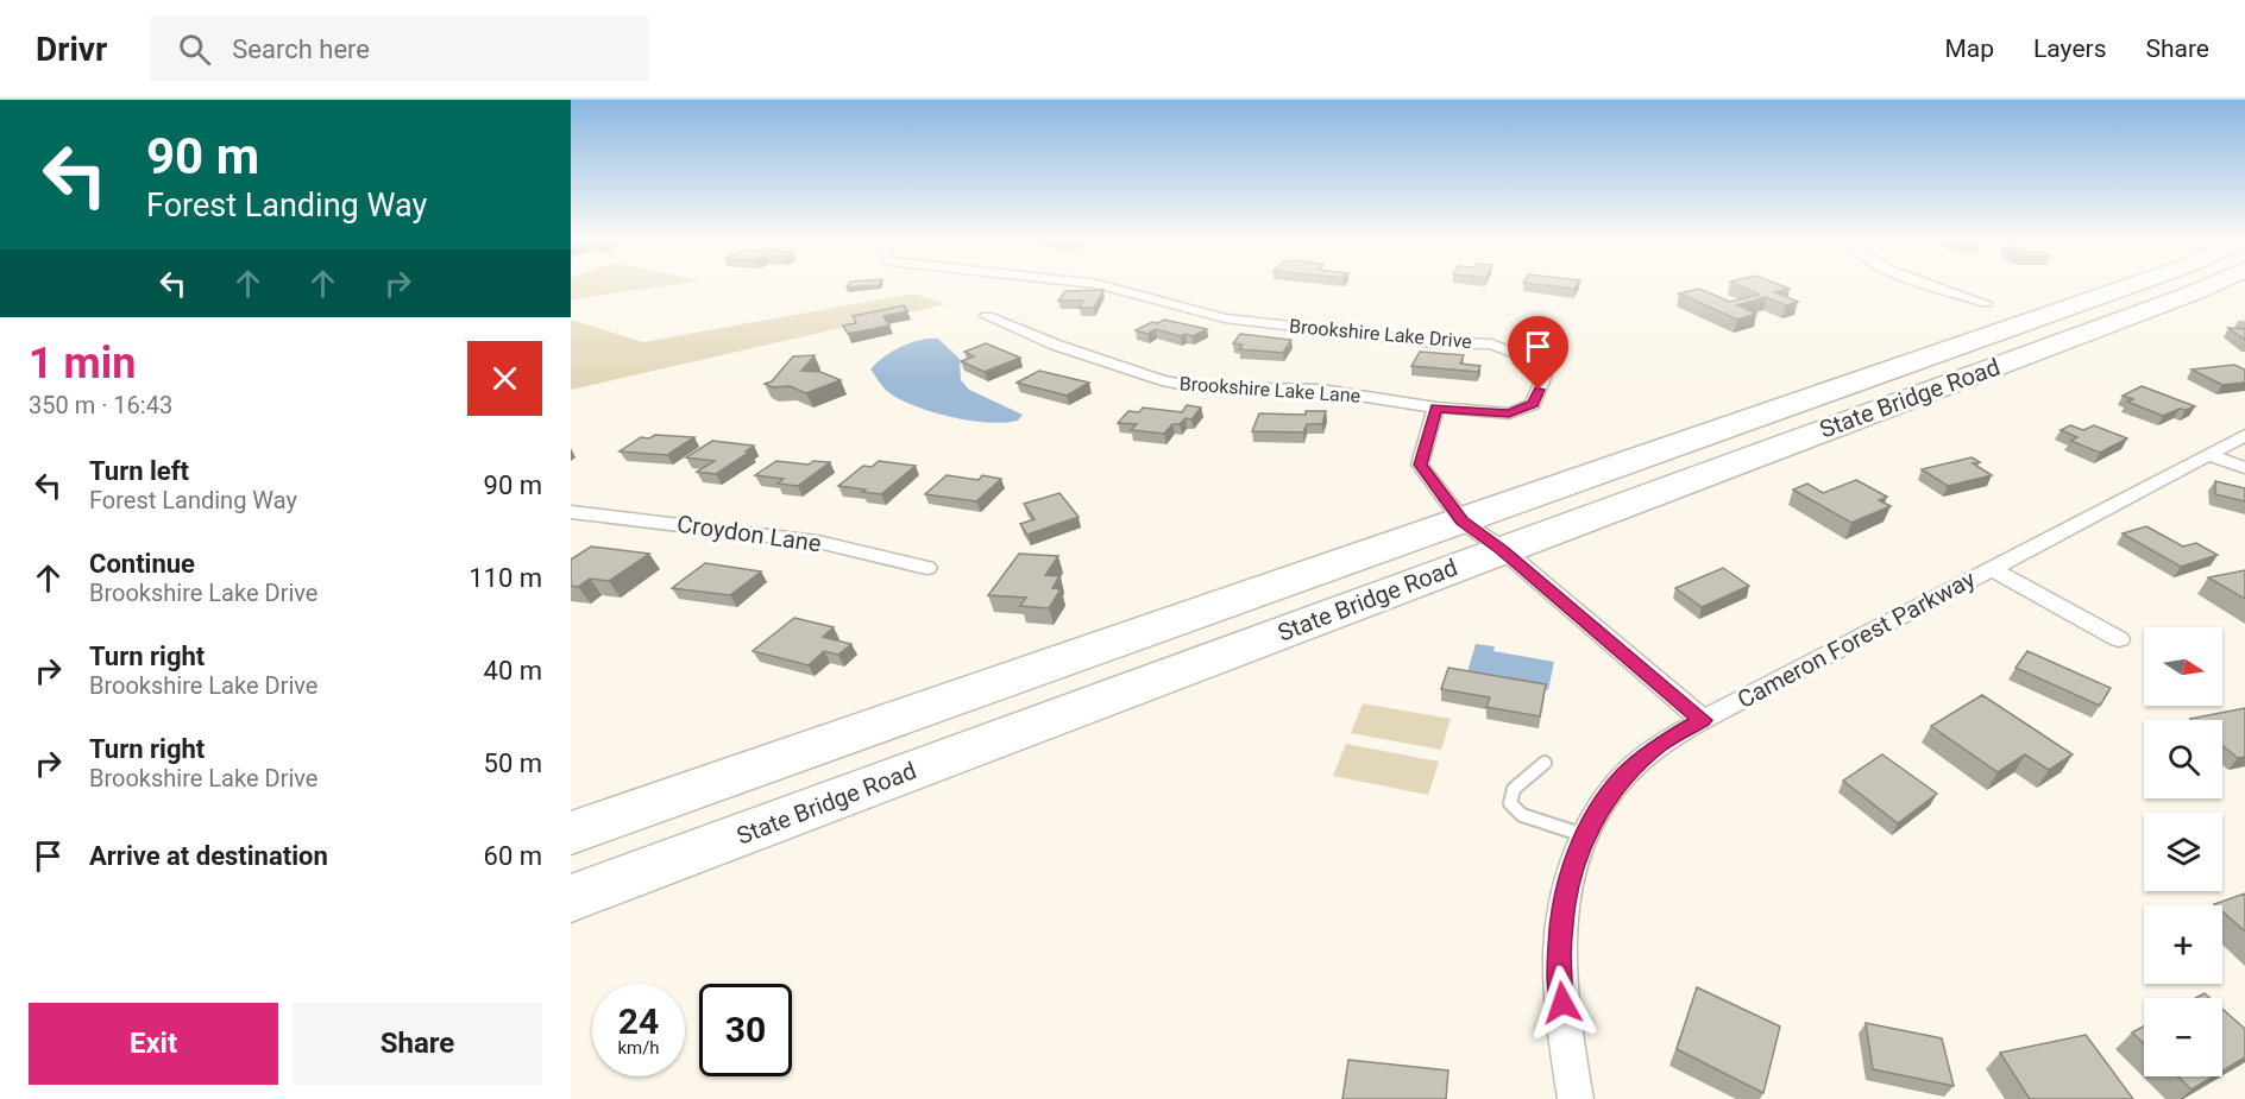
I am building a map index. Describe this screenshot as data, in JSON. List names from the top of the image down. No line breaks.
{"streets":{"highway":["State Bridge Road"],"street":["Brookshire Lake Drive","Brookshire Lake Lane","Croydon Lane","Cameron Forest Parkway"]},"crossings":[["Brookshire Lake Drive","Brookshire Lake Lane"]],"north":"right","page":{"header":"Drivr","search":"Search here","nav":["Map","Layers","Share"],"turn":["90 m","Forest Landing Way"],"heading":["1 min","350 m · 16:43"],"list":[{"name":"Turn left","note":"Forest Landing Way","value":"90 m"},{"name":"Continue","note":"Brookshire Lake Drive","value":"110 m"},{"name":"Turn right","note":"Brookshire Lake Drive","value":"40 m"},{"name":"Turn right","note":"Brookshire Lake Drive","value":"50 m"},{"name":"Arrive at destination","value":"60 m"}],"map_buttons":["+","−"],"speed":"24 km/h","limit":"30","buttons":["Exit","Share"]}}
